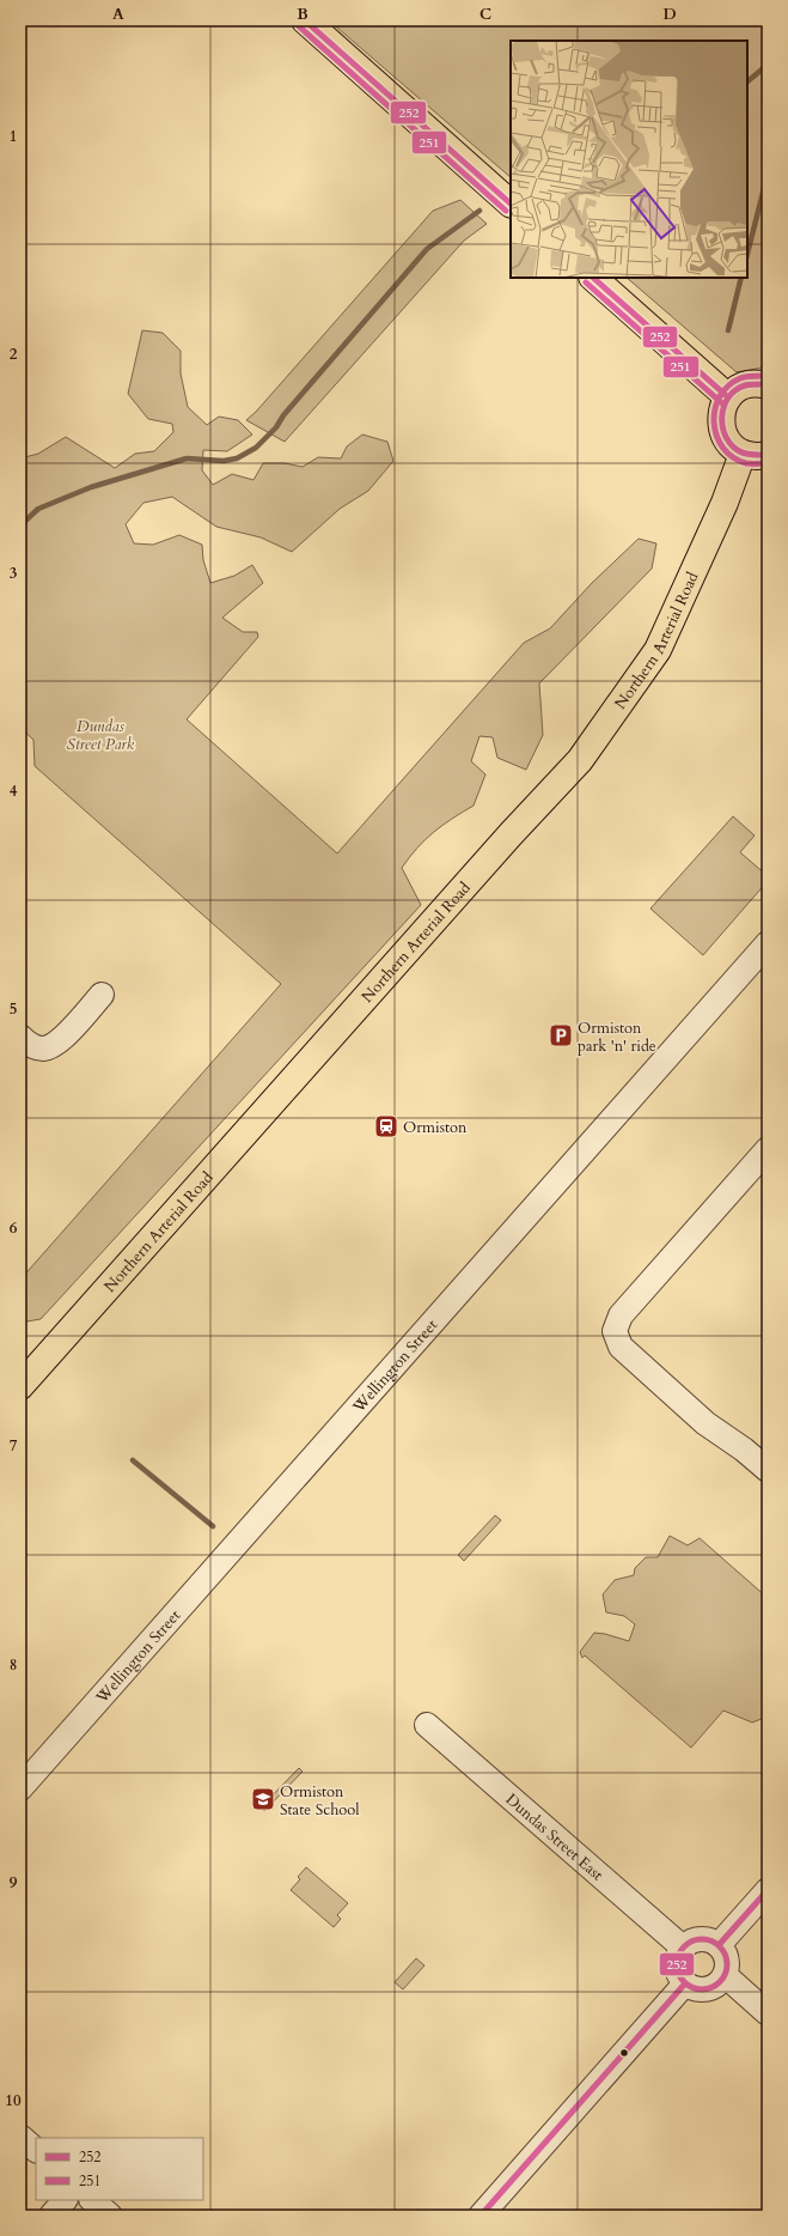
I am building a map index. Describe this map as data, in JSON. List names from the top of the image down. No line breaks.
{"streets":{"main road":["Northern Arterial Road"],"street":["Wellington Street","Dundas Street East"]},"parks":["Dundas Street Park"],"places":{"parking":["Ormiston park 'n' ride"],"station":["Ormiston"],"school or university":["Ormiston State School"]},"lines":["transit line 252","transit line 251"],"legend":["252","251"],"grid":{"columns":["A","B","C","D"],"rows":["1","2","3","4","5","6","7","8","9","10"]}}
